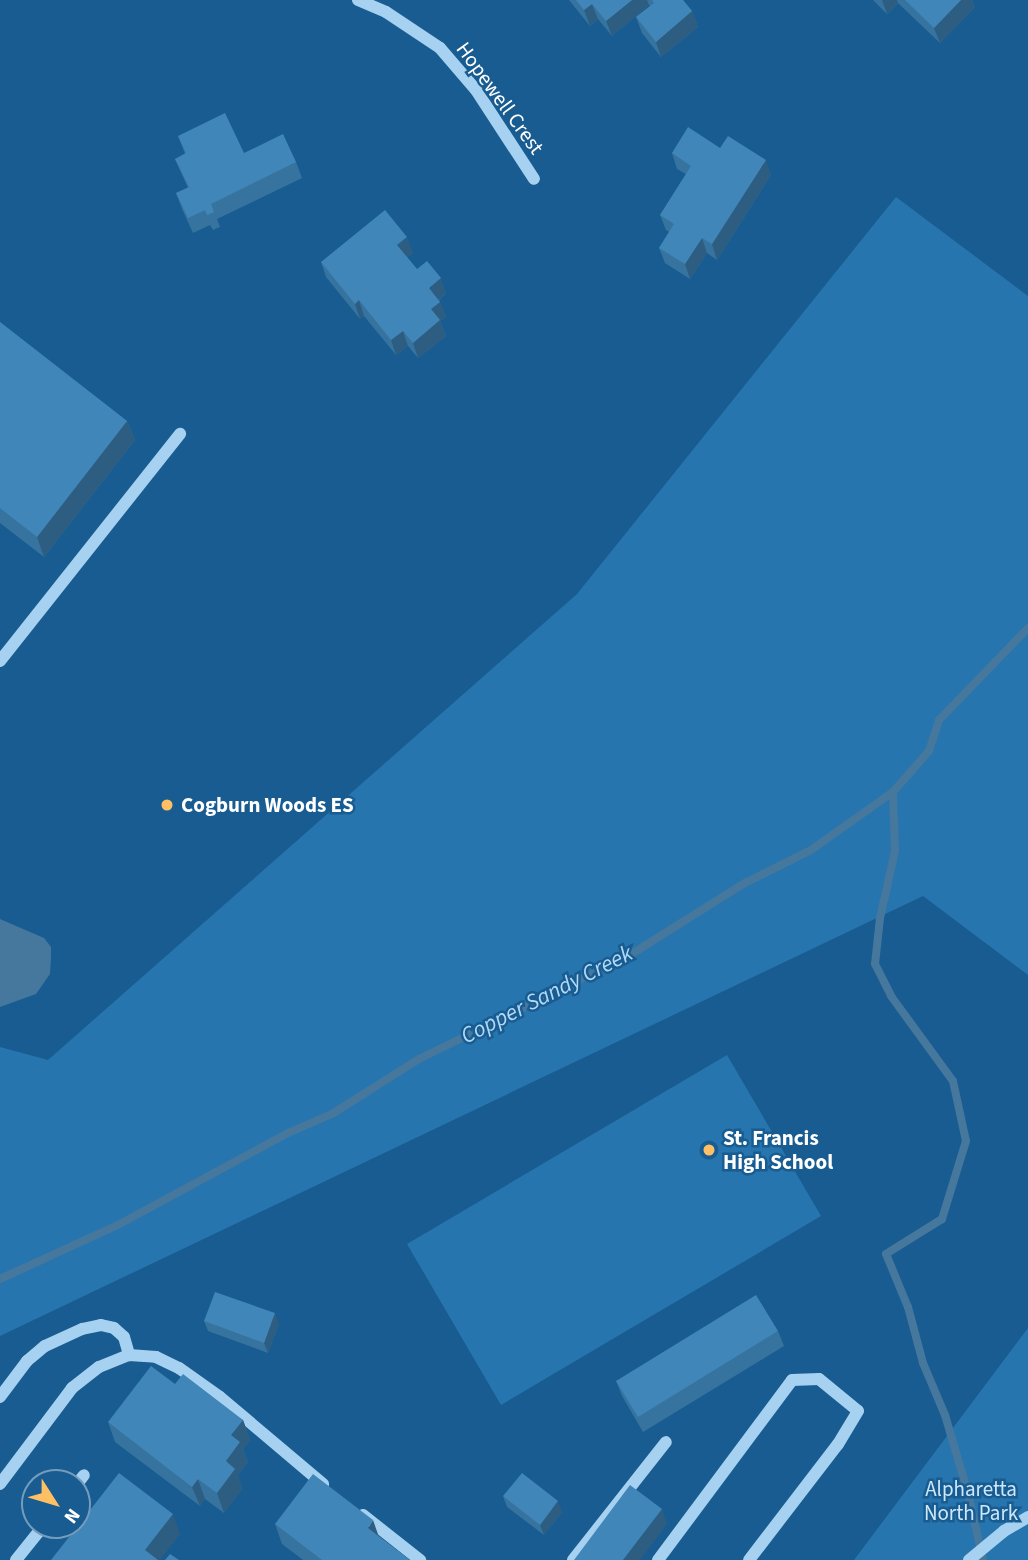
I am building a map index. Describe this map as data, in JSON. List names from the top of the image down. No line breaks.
{"streets":{"street":["Hopewell Crest"]},"water":["Copper Sandy Creek"],"parks":["Alpharetta North Park"],"places":["Cogburn Woods ES","St. Francis High School"],"north":"bottom right"}
